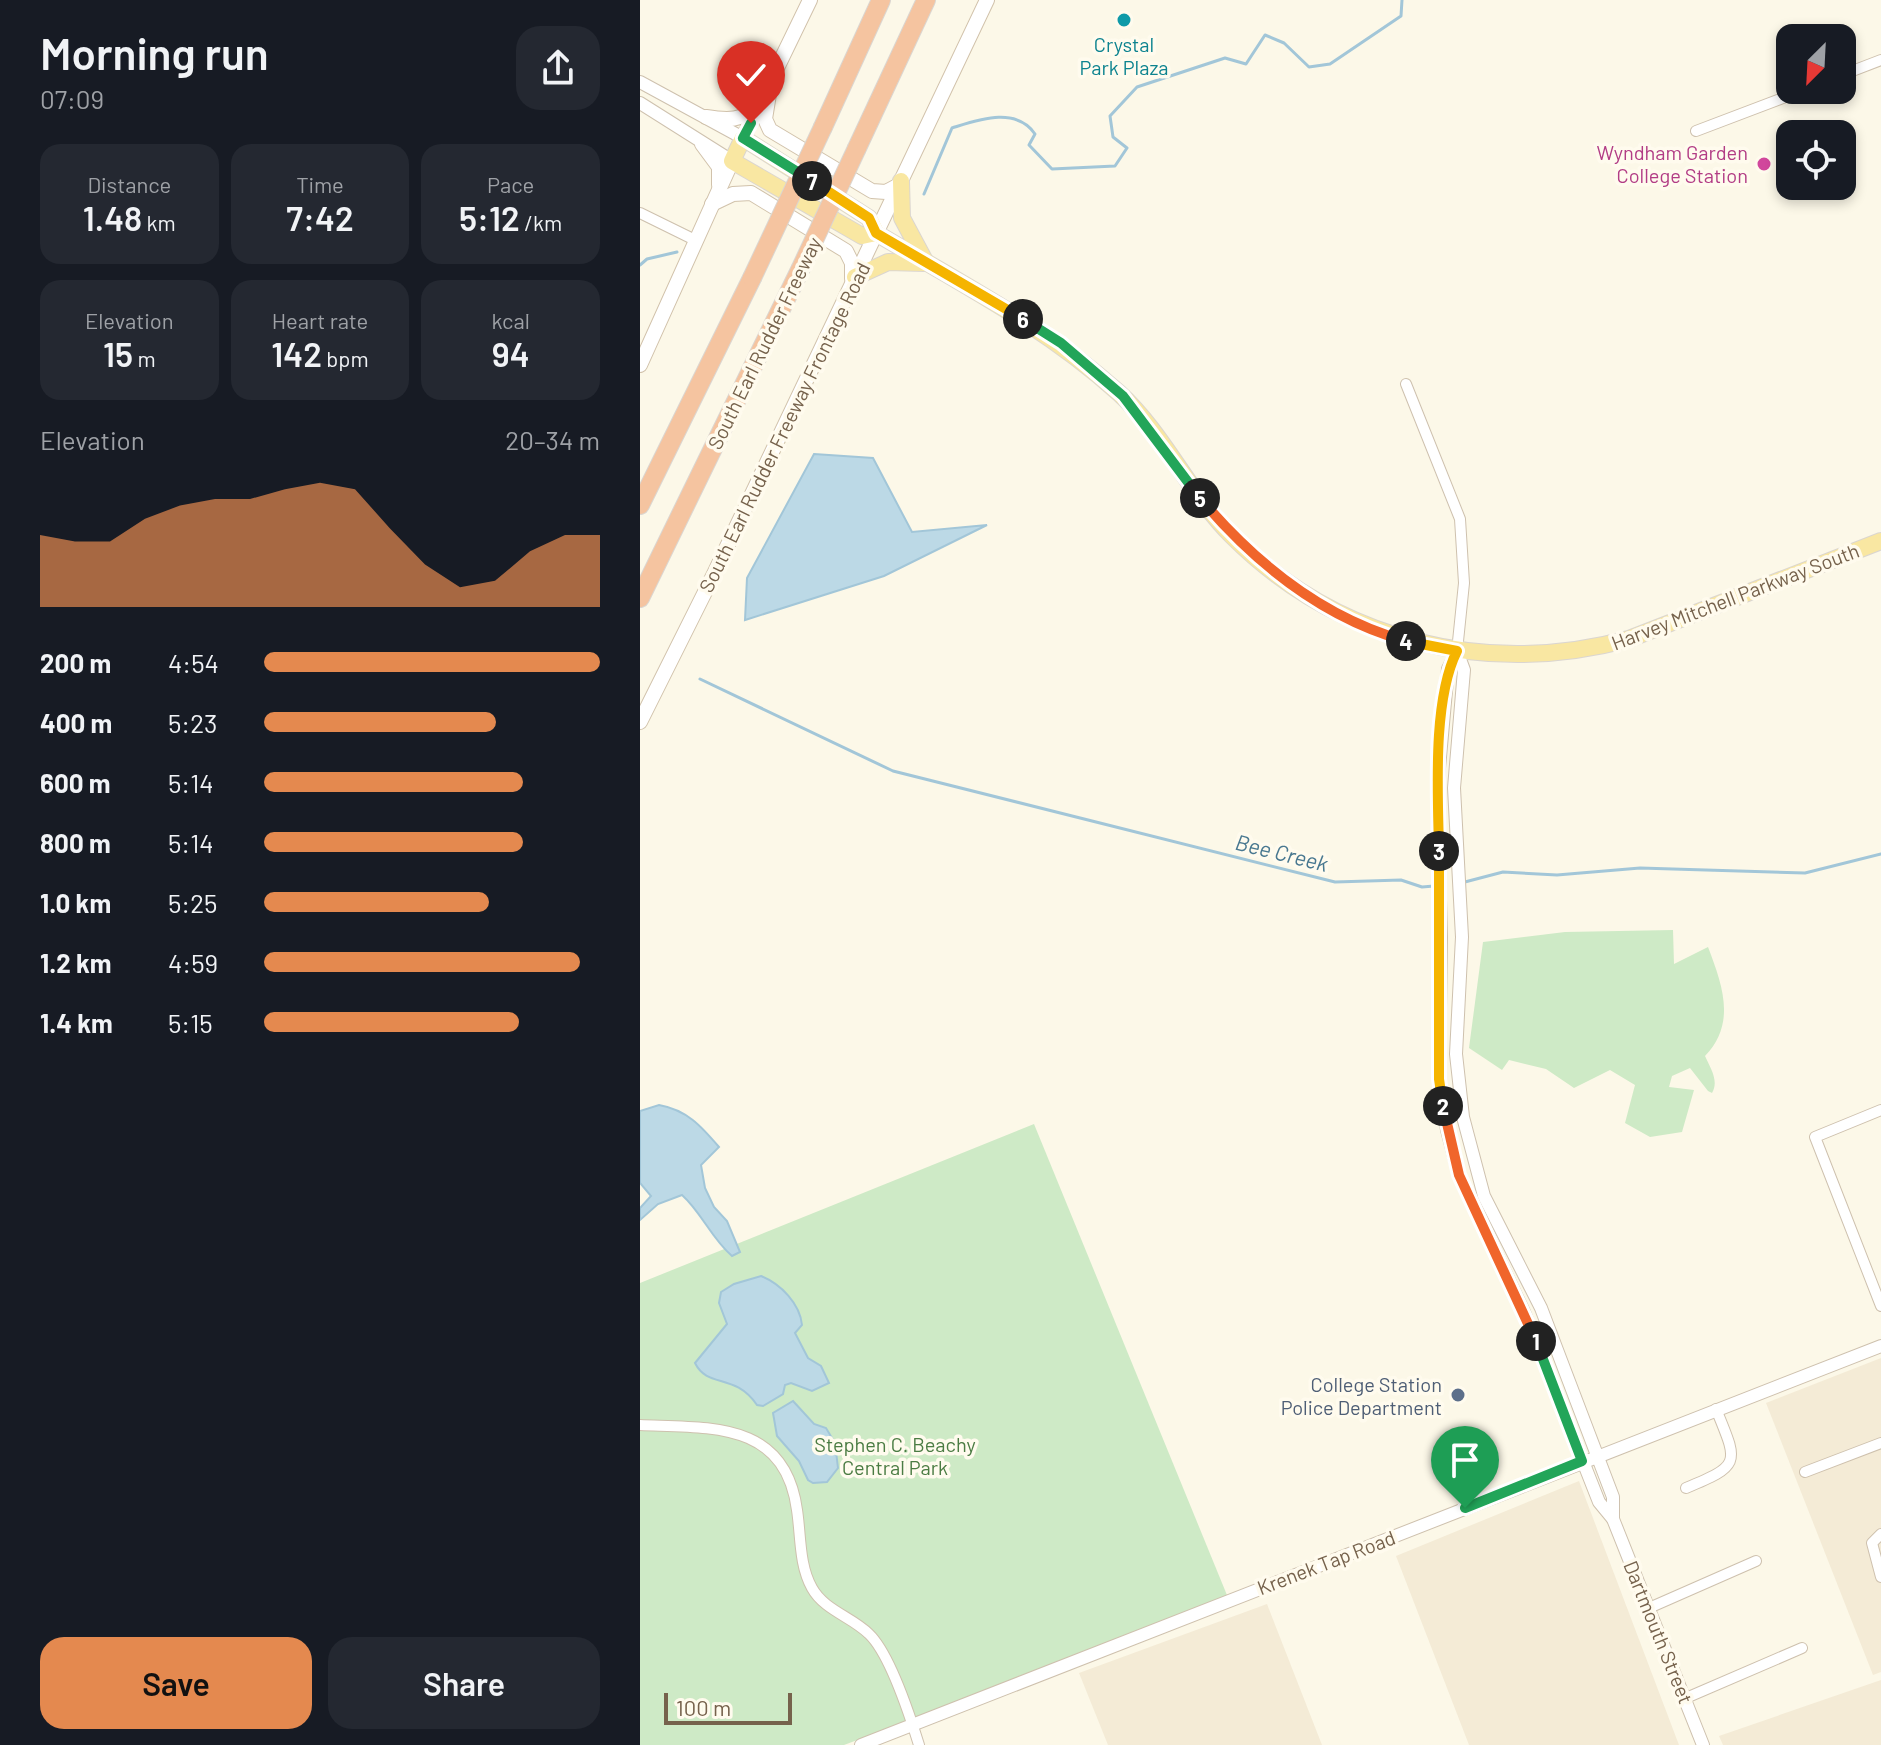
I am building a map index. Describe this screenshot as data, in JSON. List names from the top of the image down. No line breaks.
{"streets":{"highway":["South Earl Rudder Freeway"],"main road":["South Earl Rudder Freeway Frontage Road","Harvey Mitchell Parkway South"],"street":["Krenek Tap Road","Dartmouth Street"]},"crossings":[["South Earl Rudder Freeway Frontage Road","Harvey Mitchell Parkway South"],["Harvey Mitchell Parkway South","Dartmouth Street"],["Krenek Tap Road","Dartmouth Street"]],"water":["Bee Creek"],"parks":["Stephen C. Beachy Central Park"],"places":["Crystal Park Plaza","Wyndham Garden College Station","College Station Police Department"],"scale_bar":"100 m","north":"bottom left","page":{"heading":["Morning run","07:09"],"stats":[["Distance","1.48 km"],["Time","7:42"],["Pace","5:12 /km"],["Elevation","15 m"],["Heart rate","142 bpm"],["kcal","94"]],"pins":["7","6","5","4","3","2","1"],"chart":["Elevation","20–34 m"],"list":[{"name":"200 m","note":"4:54"},{"name":"400 m","note":"5:23"},{"name":"600 m","note":"5:14"},{"name":"800 m","note":"5:14"},{"name":"1.0 km","note":"5:25"},{"name":"1.2 km","note":"4:59"},{"name":"1.4 km","note":"5:15"}],"buttons":["Save","Share"],"scale":"100 m"}}
